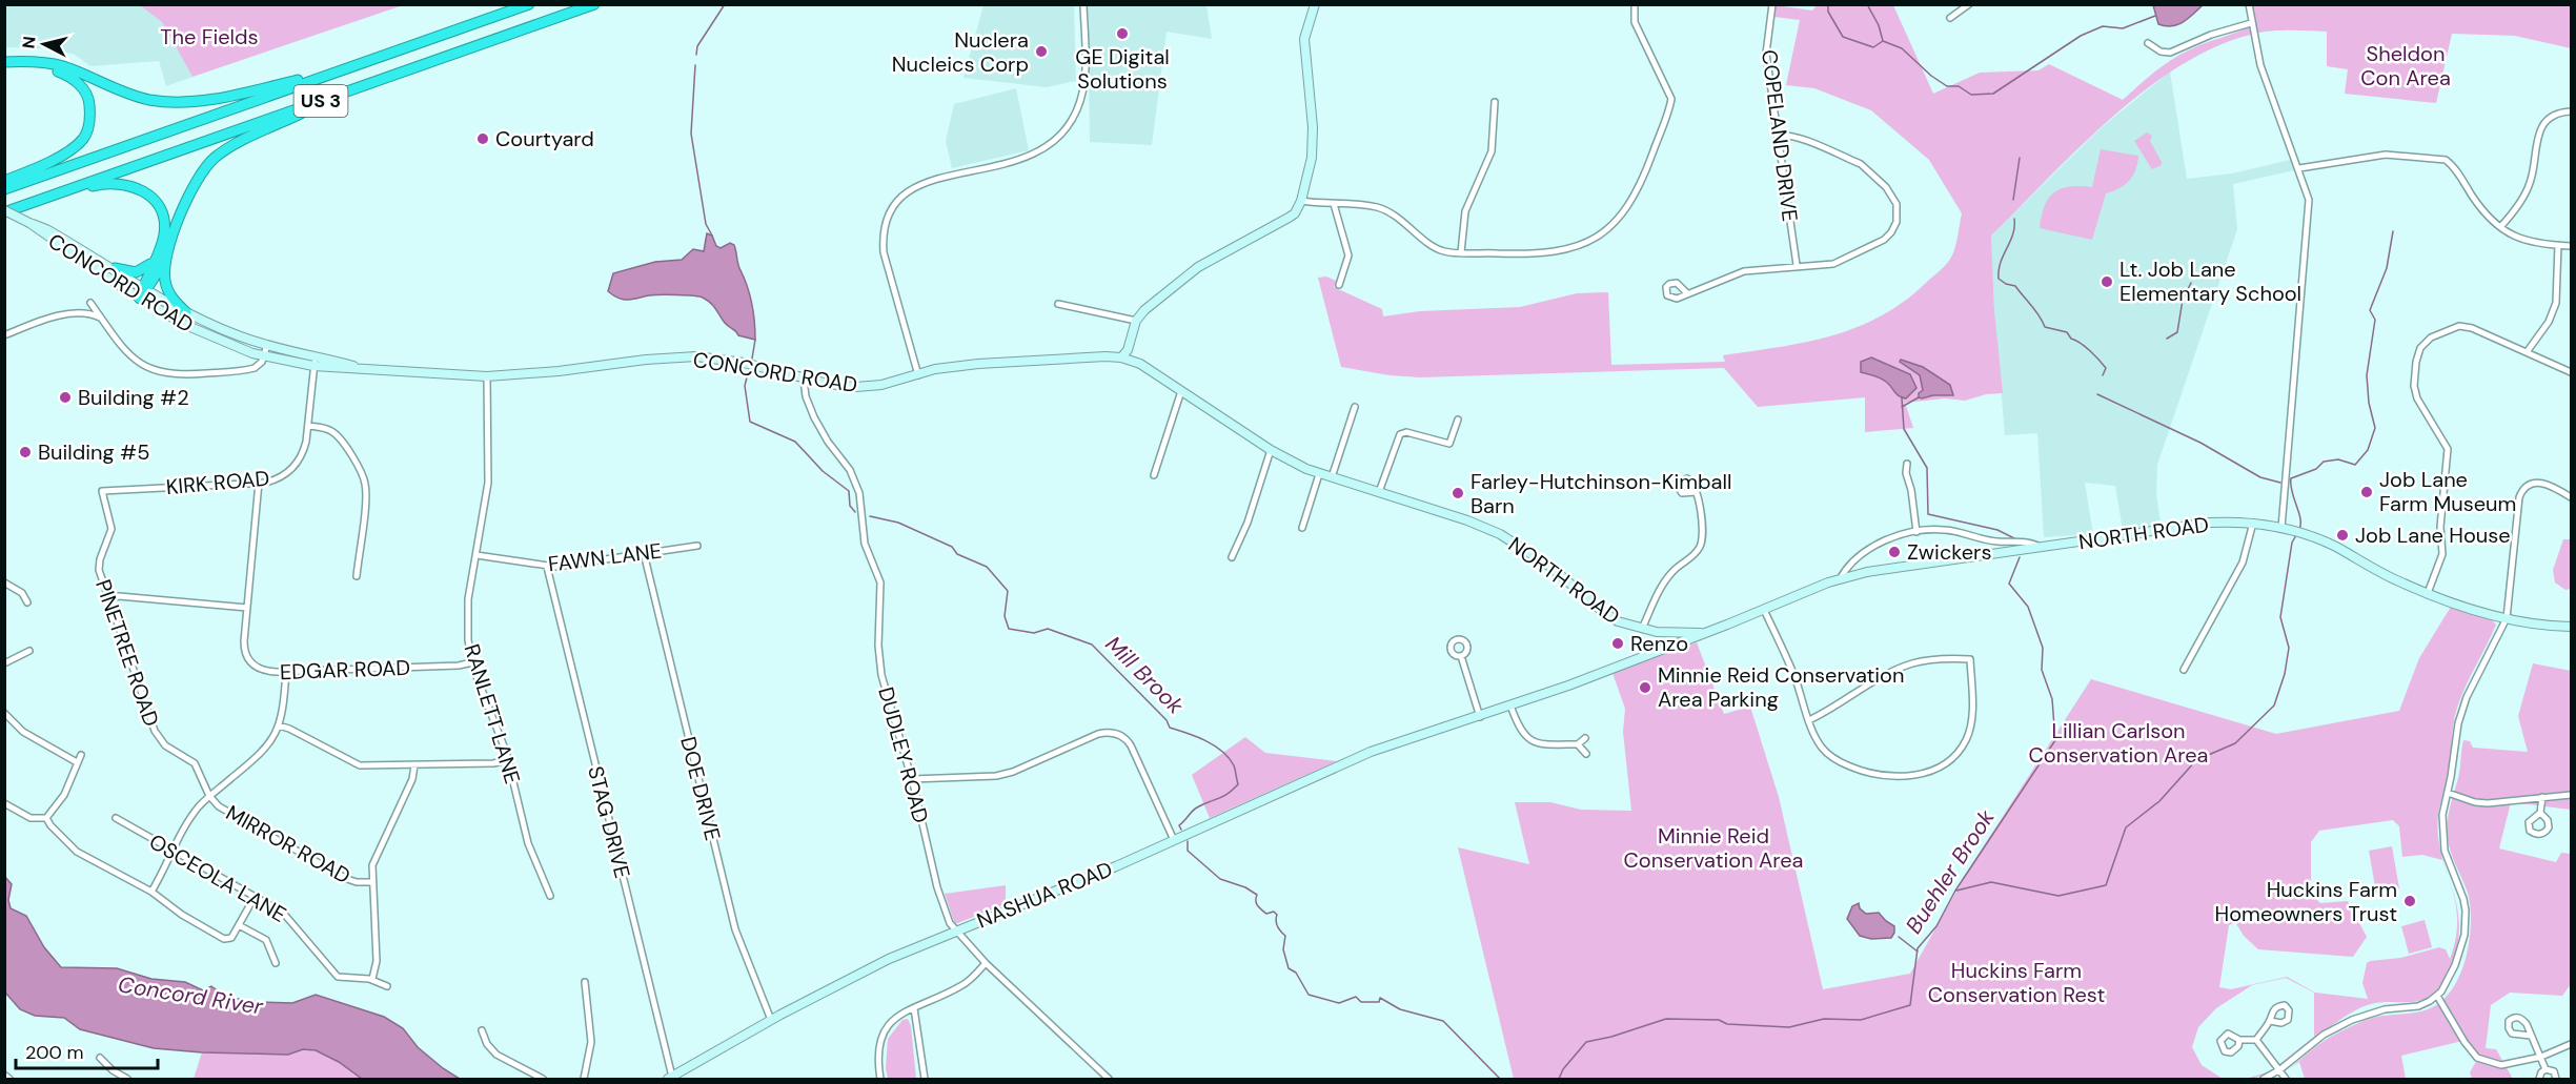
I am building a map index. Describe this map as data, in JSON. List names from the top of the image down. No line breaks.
{"streets":{"highway":["US 3"],"main road":["CONCORD ROAD","NORTH ROAD","NASHUA ROAD"],"street":["COPELAND DRIVE","KIRK ROAD","FAWN LANE","PINETREE ROAD","EDGAR ROAD","RANLETT LANE","DUDLEY ROAD","DOE DRIVE","STAG DRIVE","MIRROR ROAD","OSCEOLA LANE"]},"crossings":[["US 3","CONCORD ROAD"],["CONCORD ROAD","KIRK ROAD"],["CONCORD ROAD","NORTH ROAD"],["CONCORD ROAD","RANLETT LANE"],["CONCORD ROAD","DUDLEY ROAD"],["KIRK ROAD","PINETREE ROAD"],["KIRK ROAD","EDGAR ROAD"],["NORTH ROAD","NASHUA ROAD"],["FAWN LANE","RANLETT LANE"],["FAWN LANE","DOE DRIVE"],["FAWN LANE","STAG DRIVE"],["PINETREE ROAD","MIRROR ROAD"],["EDGAR ROAD","RANLETT LANE"],["DUDLEY ROAD","NASHUA ROAD"],["DOE DRIVE","NASHUA ROAD"],["STAG DRIVE","NASHUA ROAD"]],"water":["Mill Brook","Buehler Brook","Concord River"],"parks":["The Fields","Sheldon Con Area","Lillian Carlson Conservation Area","Minnie Reid Conservation Area","Huckins Farm Conservation Rest"],"places":["GE Digital Solutions","Nuclera Nucleics Corp","Courtyard","Lt. Job Lane Elementary School","Building #2","Building #5","Job Lane Farm Museum","Farley-Hutchinson-Kimball Barn","Job Lane House","Zwickers","Renzo","Minnie Reid Conservation Area Parking","Huckins Farm Homeowners Trust"],"scale_bar":"200 m","north":"left"}
